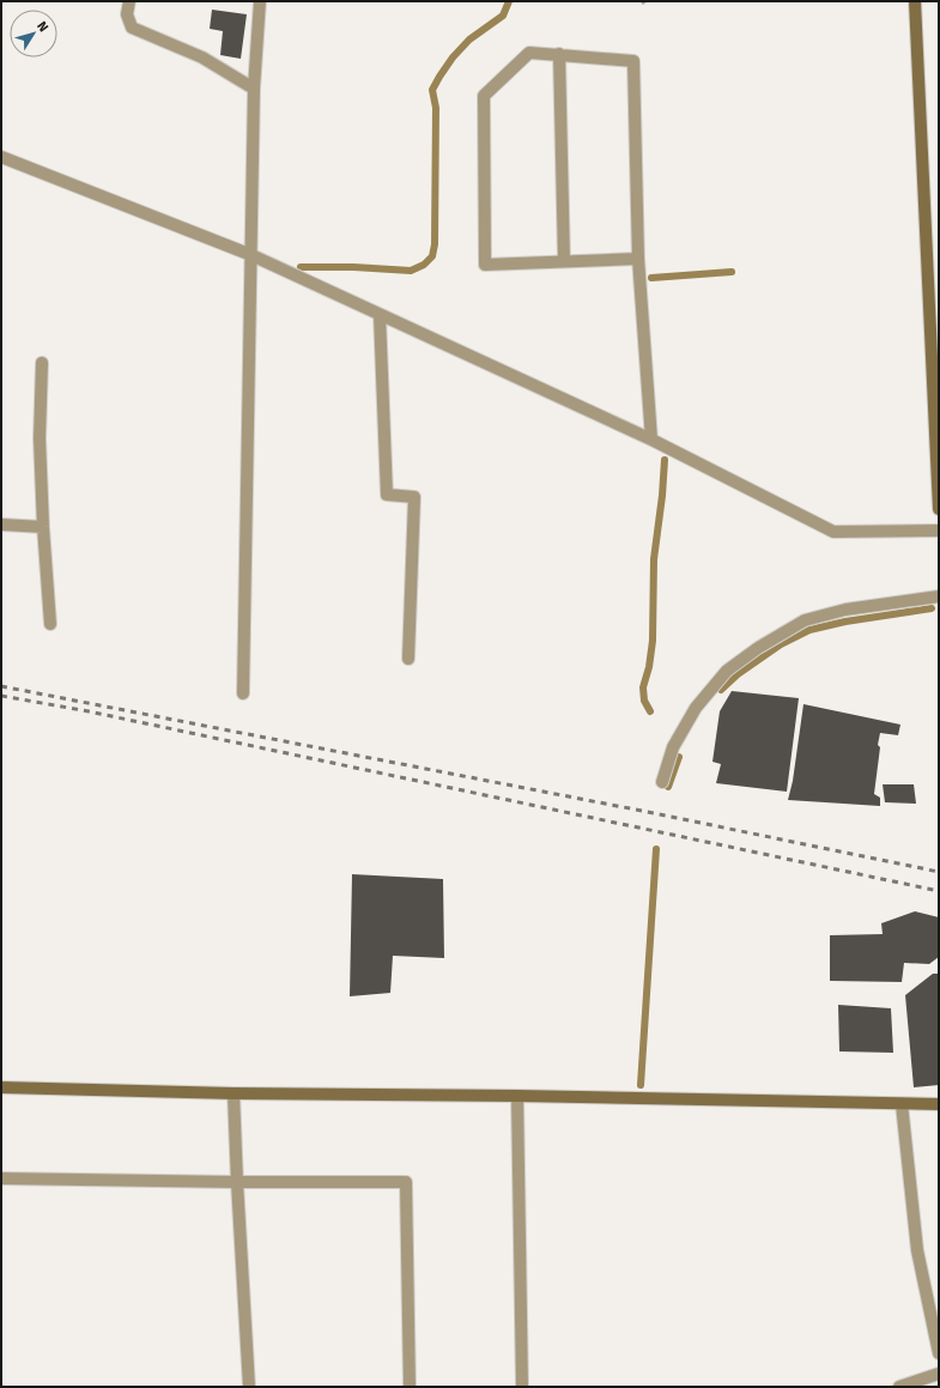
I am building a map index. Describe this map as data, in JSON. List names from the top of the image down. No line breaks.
{"north":"top right"}
